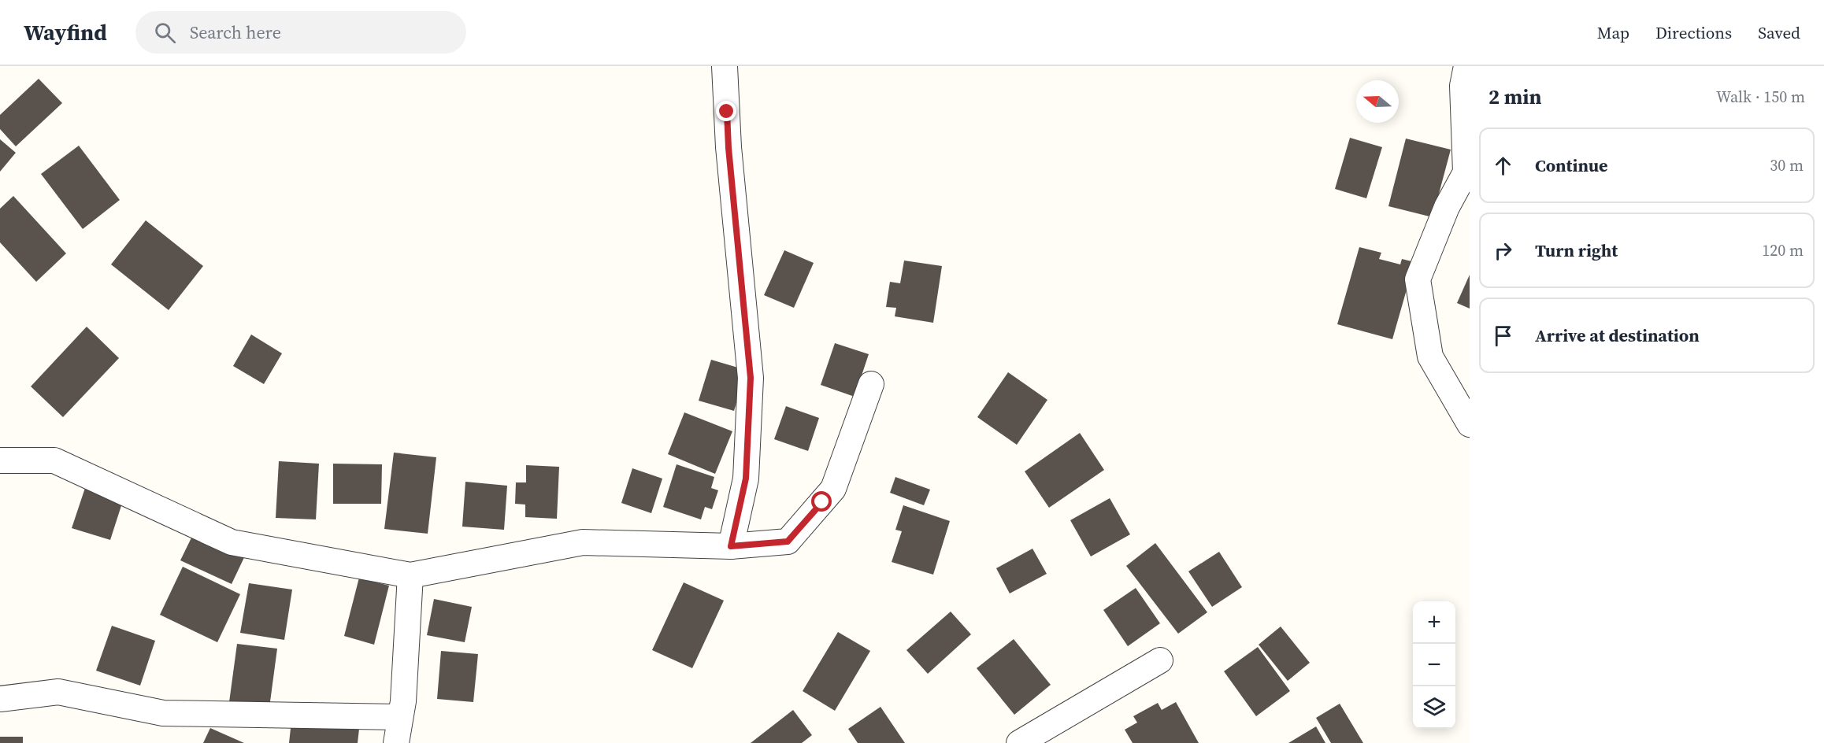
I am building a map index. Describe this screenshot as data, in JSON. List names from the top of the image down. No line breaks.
{"north":"left","page":{"header":"Wayfind","search":"Search here","nav":["Map","Directions","Saved"],"heading":["2 min","Walk · 150 m"],"list":[["Continue","30 m"],["Turn right","120 m"],"Arrive at destination"],"map_buttons":["+","−"]}}
